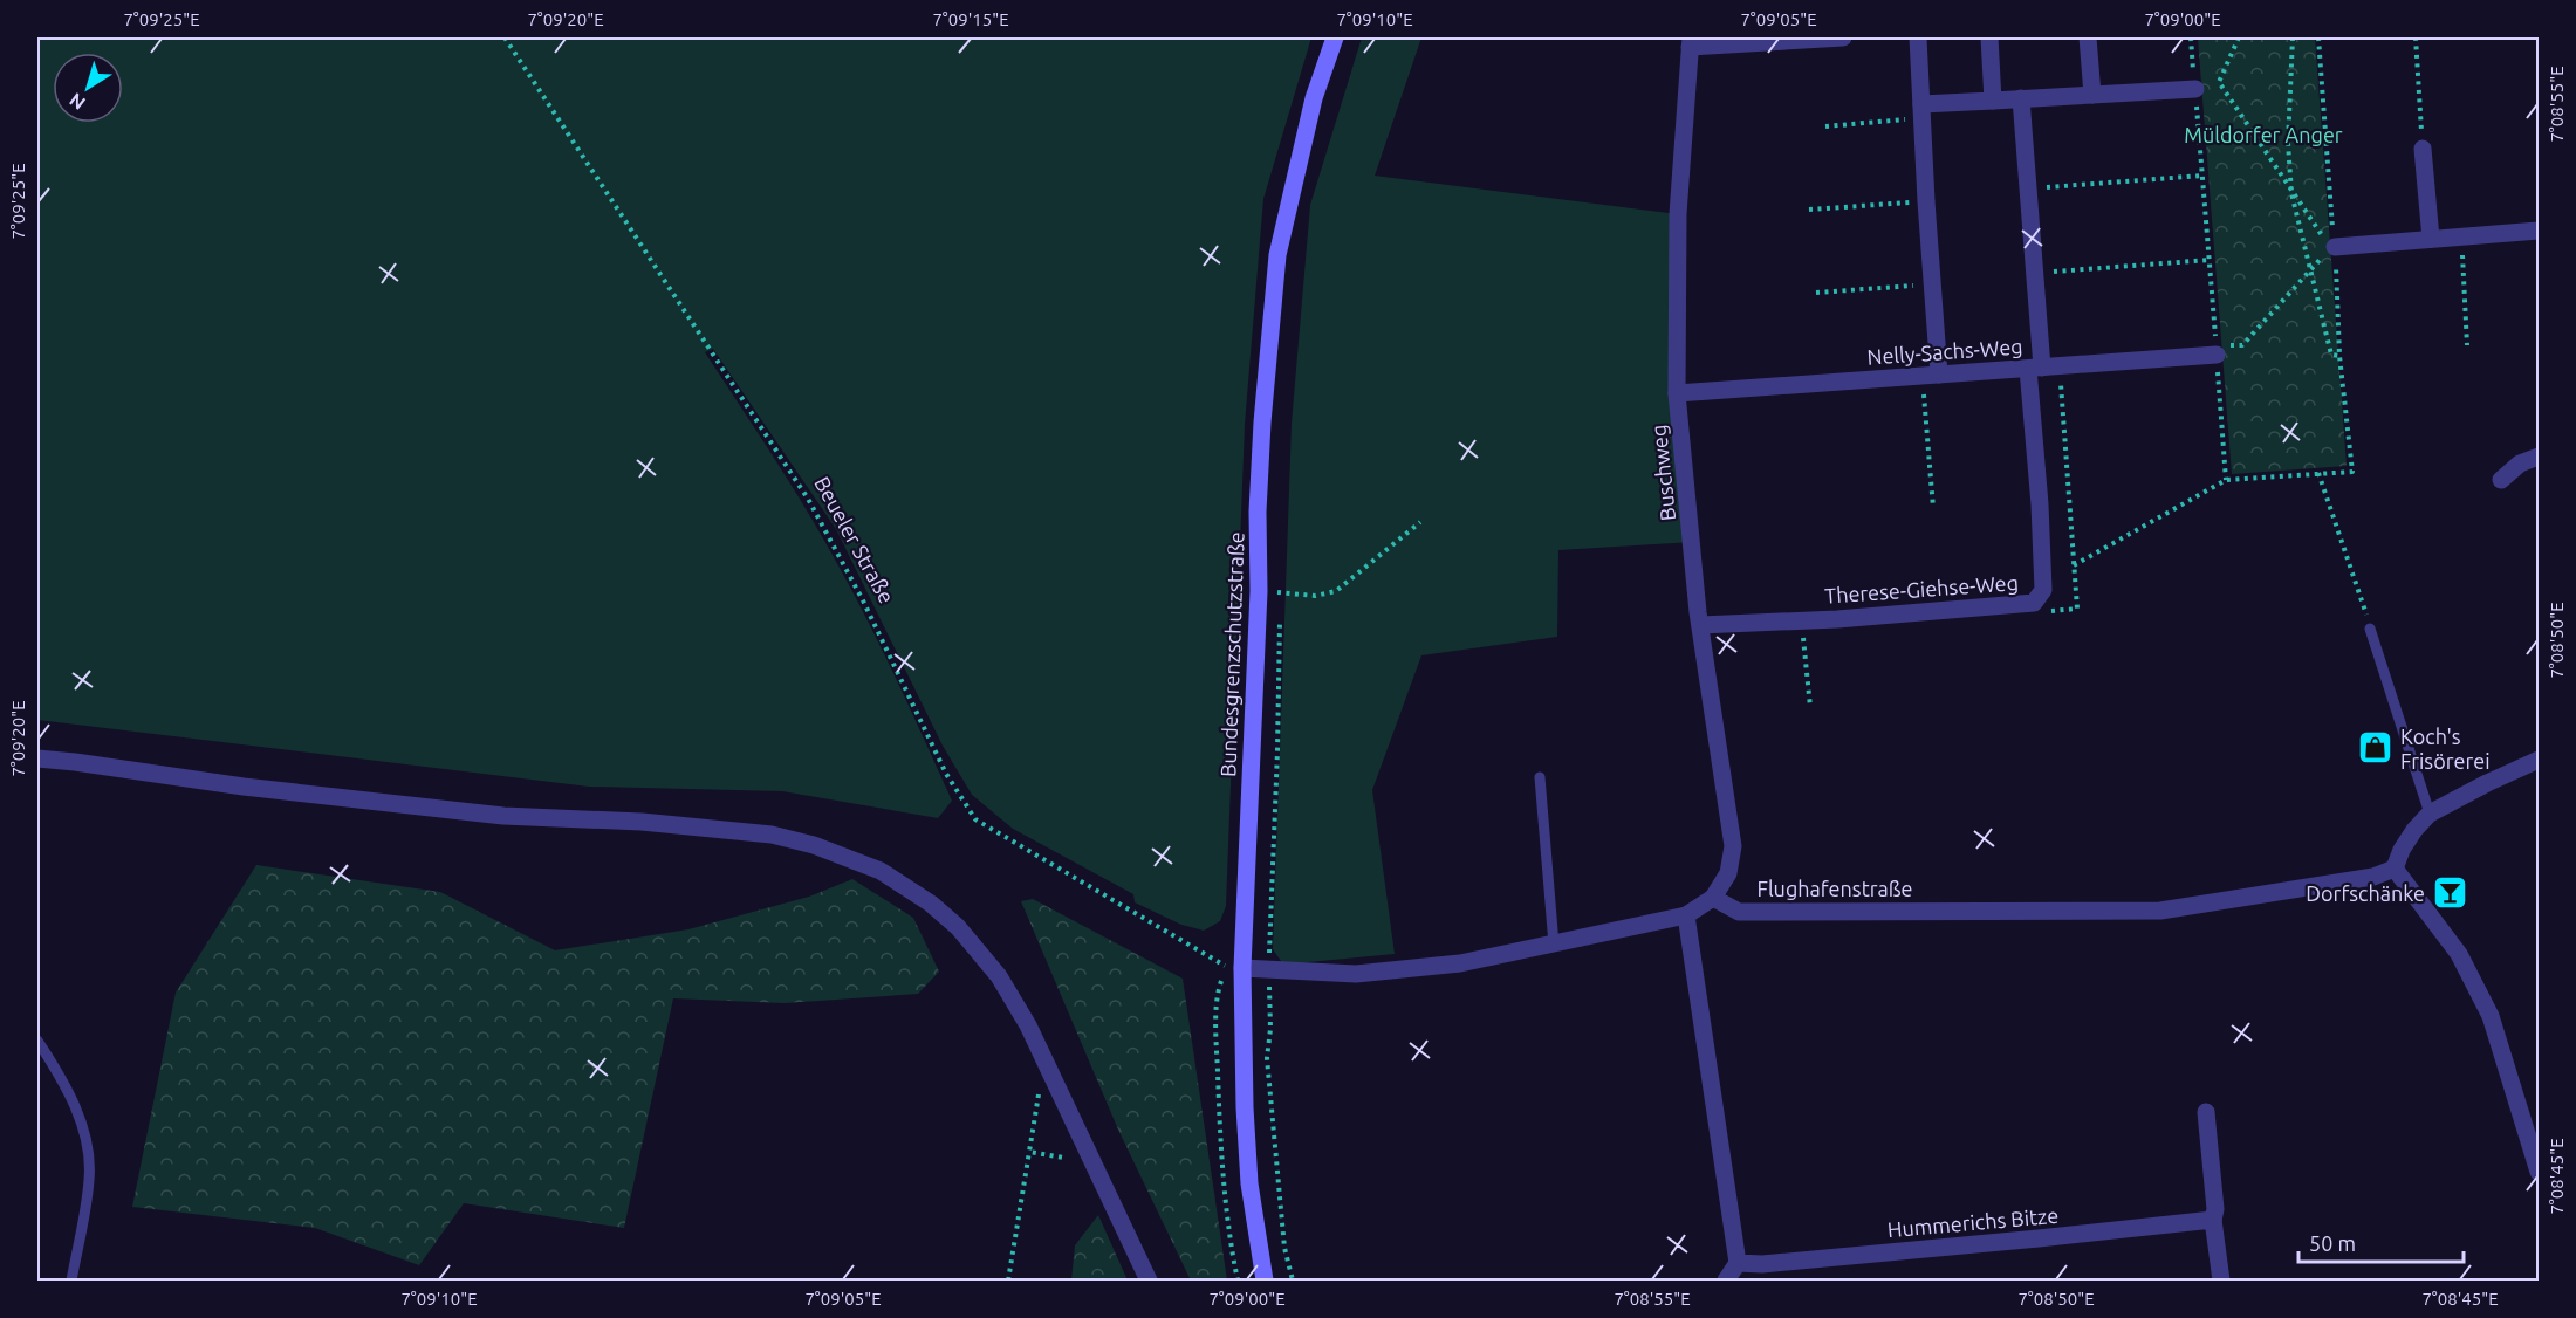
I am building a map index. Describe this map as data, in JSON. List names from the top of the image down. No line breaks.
{"streets":{"street":["Nelly-Sachs-Weg","Buschweg","Therese-Giehse-Weg","Bundesgrenzschutzstraße","Flughafenstraße","Hummerichs Bitze"],"path":["Beueler Straße"]},"crossings":[["Nelly-Sachs-Weg","Buschweg"],["Nelly-Sachs-Weg","Therese-Giehse-Weg"],["Buschweg","Therese-Giehse-Weg"],["Buschweg","Flughafenstraße"],["Beueler Straße","Bundesgrenzschutzstraße"]],"parks":["Müldorfer Anger"],"places":{"shop":["Koch's Frisörerei"],"bar":["Dorfschänke"]},"scale_bar":"50 m","north":"bottom left","coordinates":["7°09'25\"E","7°09'20\"E","7°09'15\"E","7°09'10\"E","7°09'05\"E","7°09'00\"E","7°08'55\"E","7°08'50\"E","7°08'45\"E"]}
